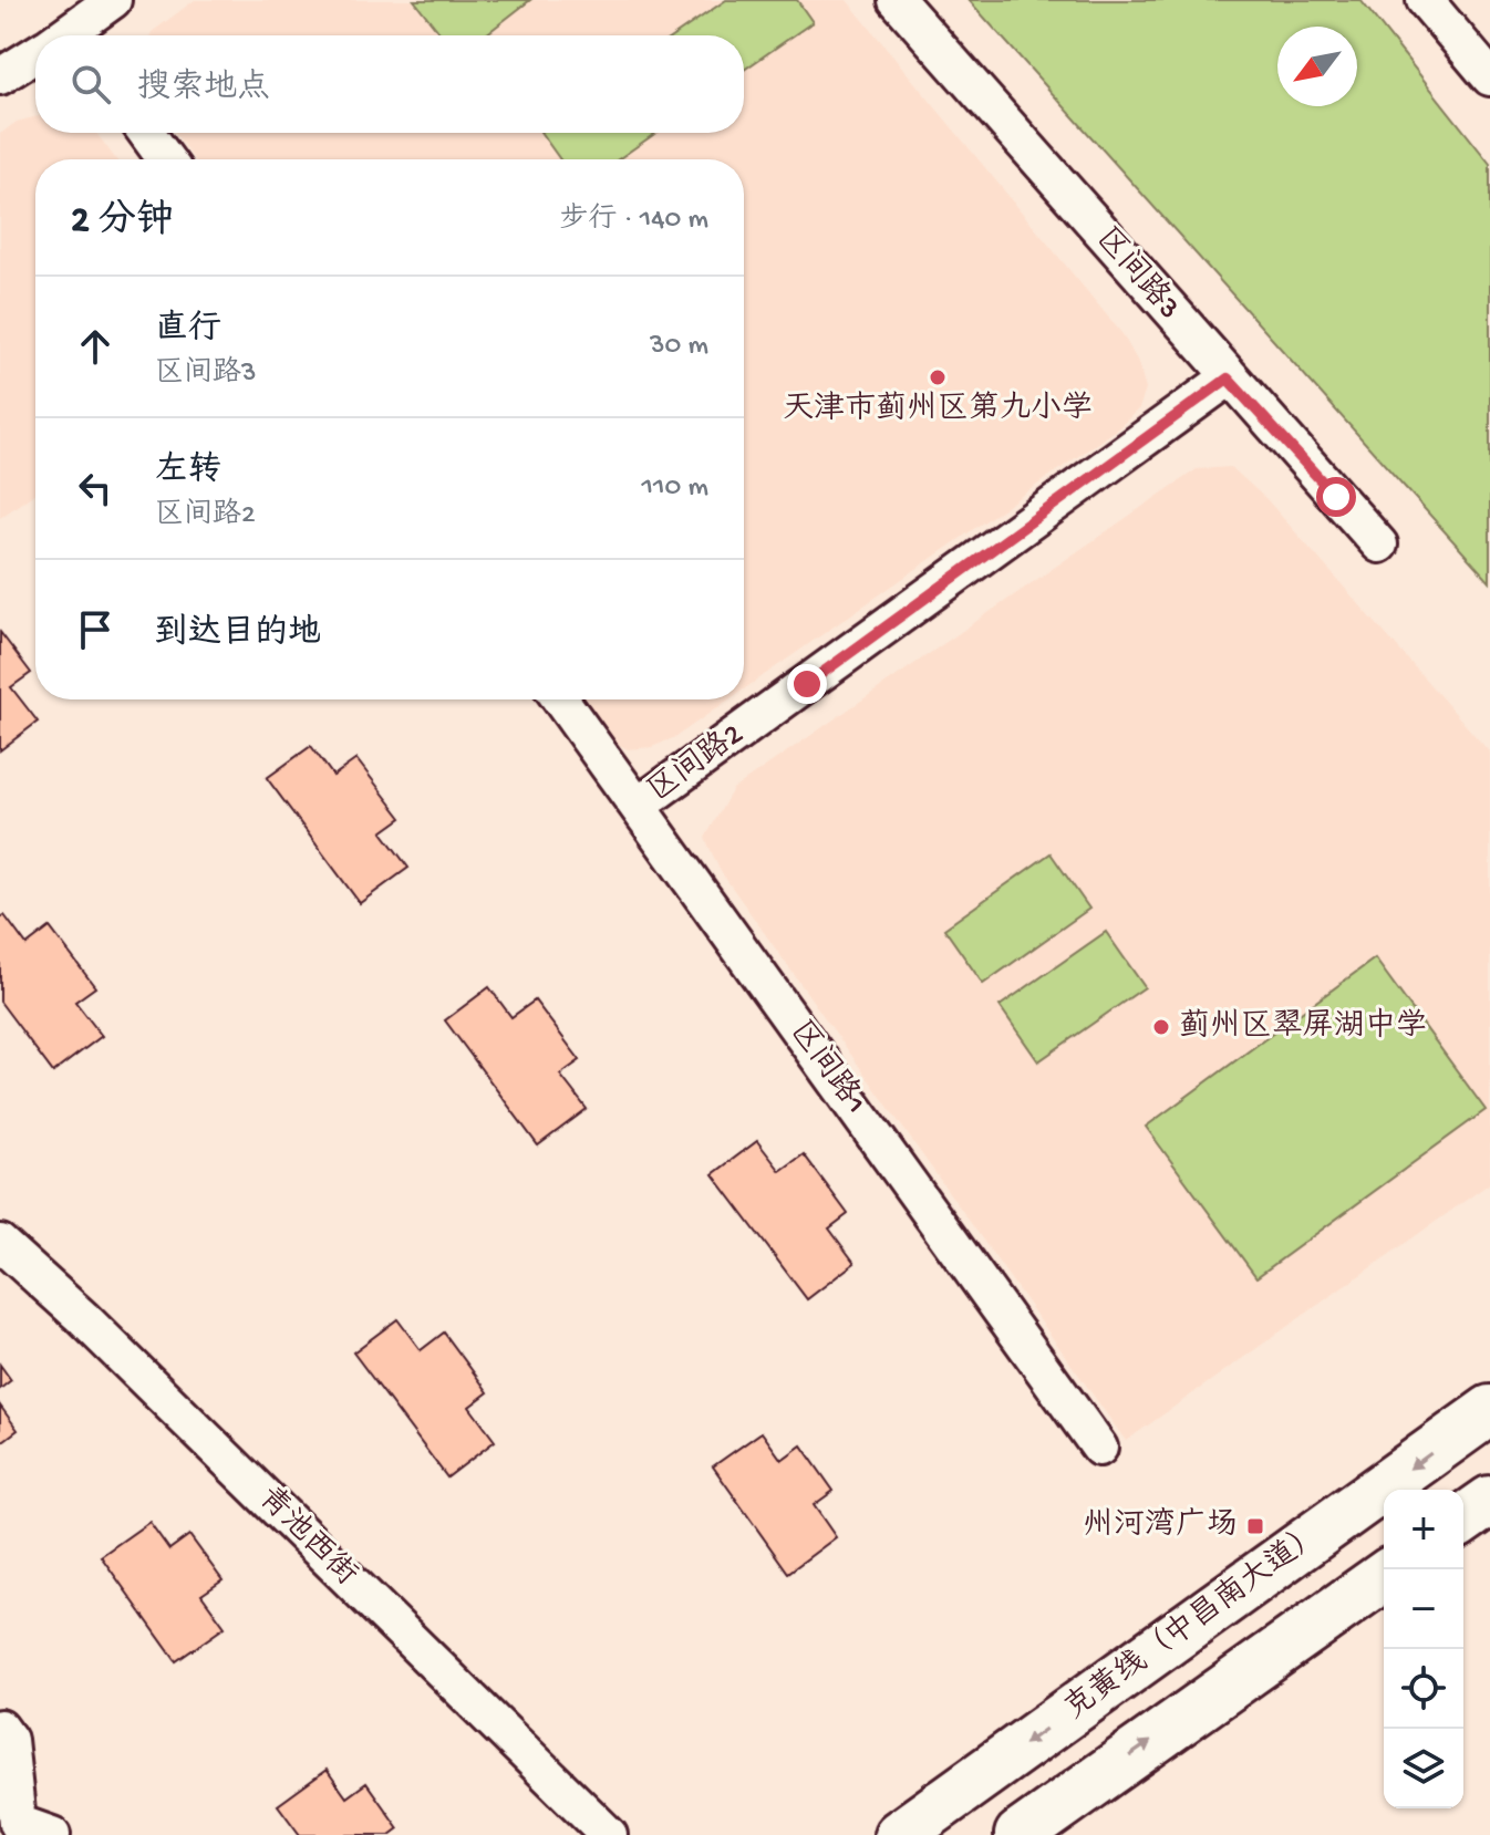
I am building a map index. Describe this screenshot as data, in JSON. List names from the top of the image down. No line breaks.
{"streets":{"highway":["克黄线（中昌南大道）"],"street":["区间路3","区间路2","区间路1","青池西街"]},"crossings":[["区间路3","区间路2"],["区间路2","区间路1"]],"places":{"other":["天津市蓟州区第九小学","蓟州区翠屏湖中学"],"transit":["州河湾广场"]},"north":"bottom left","page":{"search":"搜索地点","heading":["2 分钟","步行 · 140 m"],"list":[["直行","区间路3","30 m"],["左转","区间路2","110 m"],"到达目的地"],"map_buttons":["+","−"]}}
